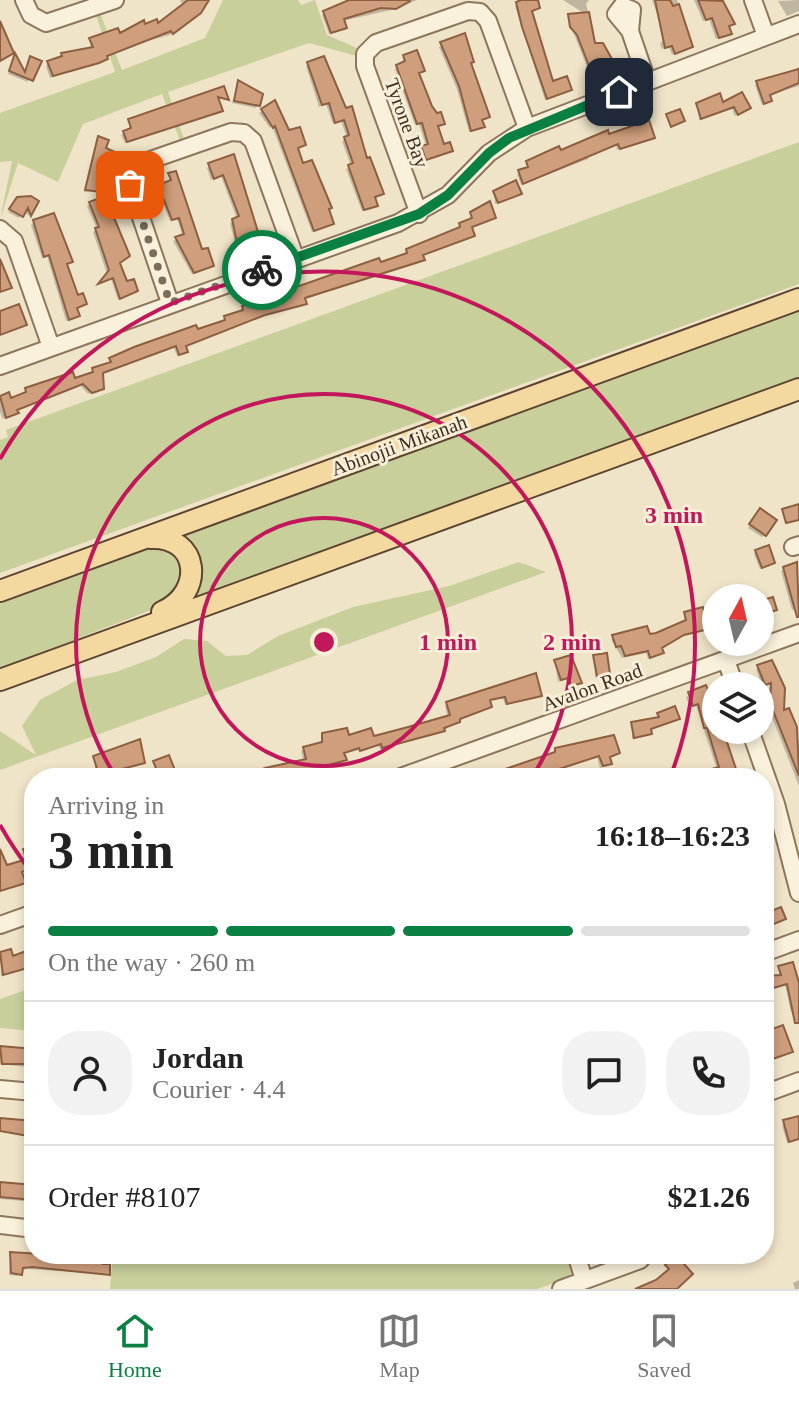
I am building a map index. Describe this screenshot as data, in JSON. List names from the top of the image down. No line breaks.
{"streets":{"main road":["Abinojii Mikanah"],"street":["Tyrone Bay","Avalon Road"]},"north":"top","page":{"heading":["3 min","Arriving in","16:18–16:23"],"panel":["Jordan","Courier · 4.4","Order #8107","$21.26"],"bar":"On the way · 260 m","tabs":["Home","Map","Saved"]},"rings":["3 min","1 min","2 min"]}
